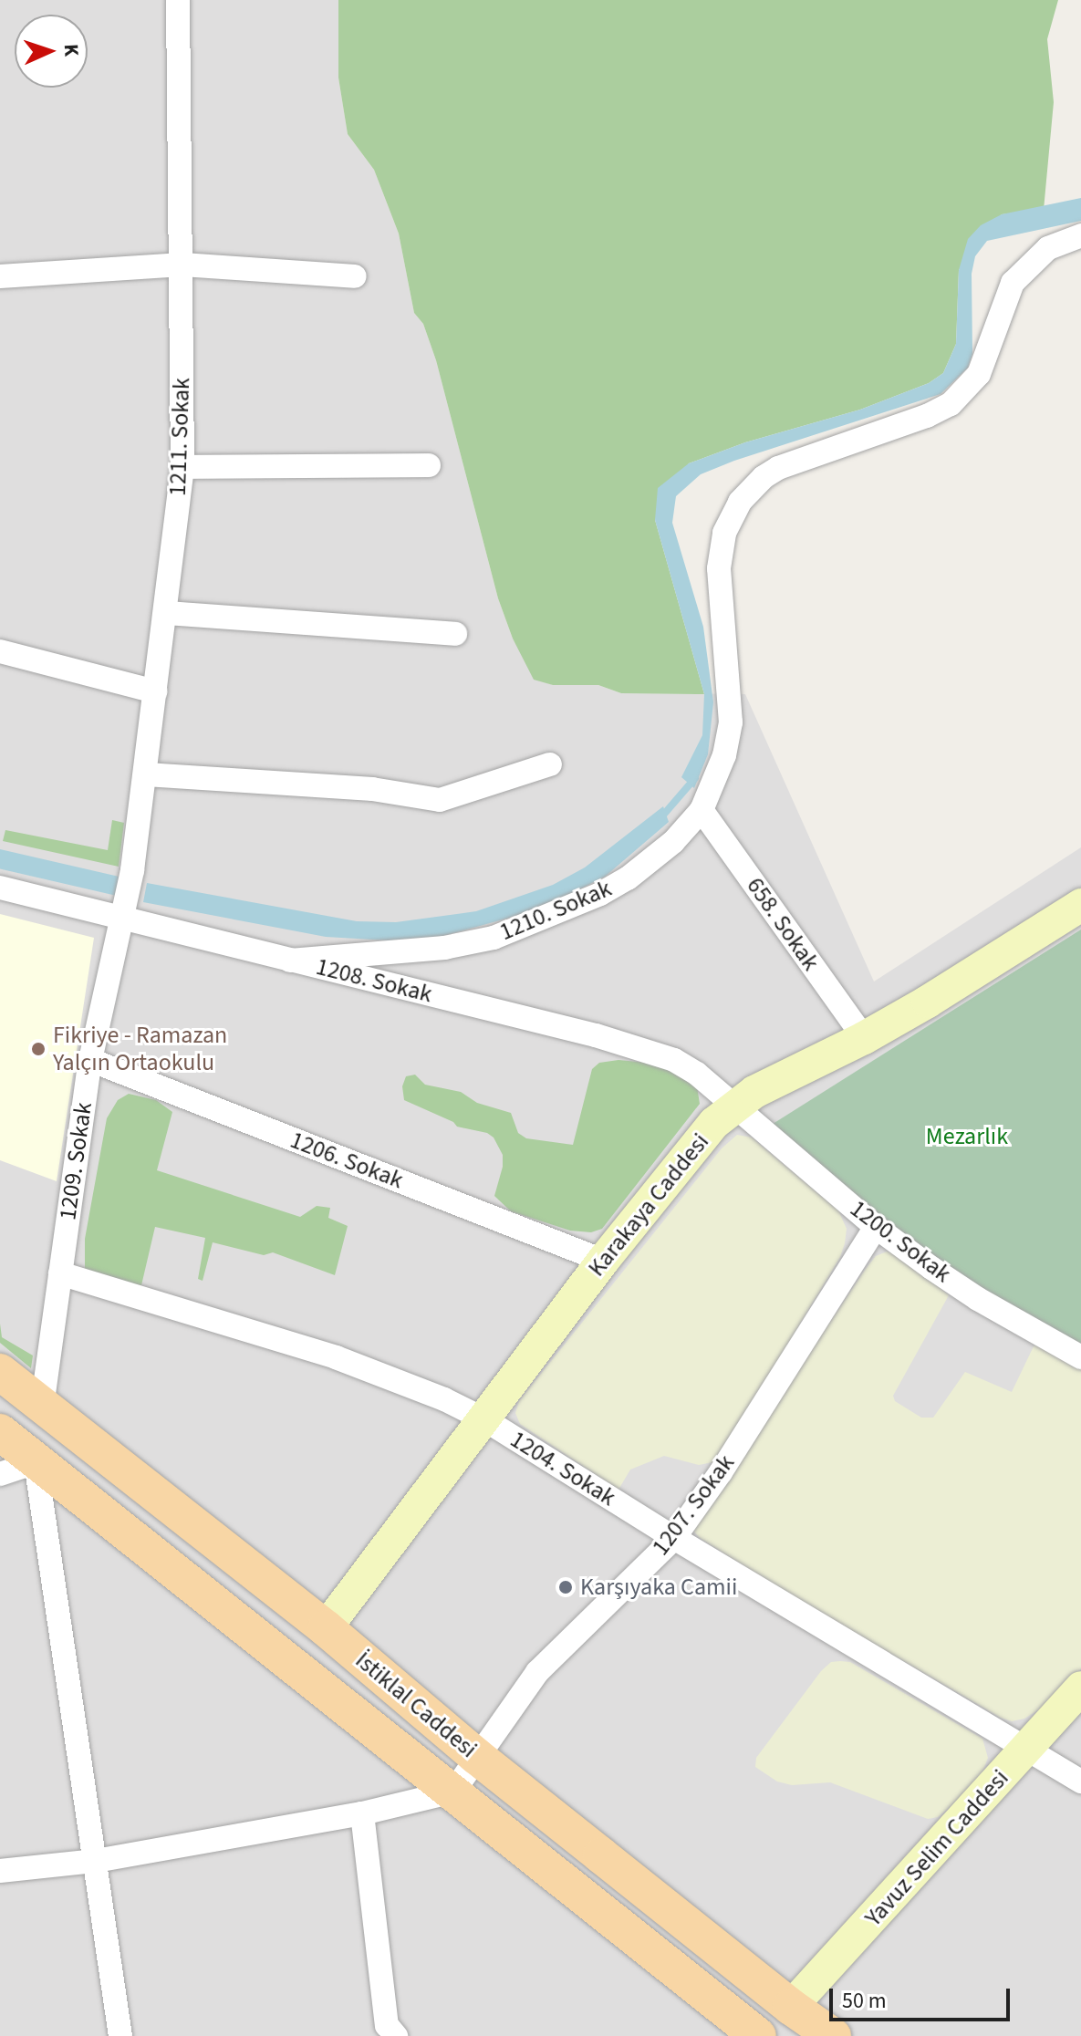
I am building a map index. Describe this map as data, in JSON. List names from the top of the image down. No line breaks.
{"streets":{"main road":["İstiklal Caddesi"],"street":["1211. Sokak","1210. Sokak","658. Sokak","1208. Sokak","1206. Sokak","1209. Sokak","Karakaya Caddesi","1200. Sokak","1204. Sokak","1207. Sokak","Yavuz Selim Caddesi"]},"crossings":[["1211. Sokak","1208. Sokak"],["1211. Sokak","1209. Sokak"],["1210. Sokak","658. Sokak"],["1210. Sokak","1208. Sokak"],["658. Sokak","Karakaya Caddesi"],["1208. Sokak","1209. Sokak"],["1208. Sokak","Karakaya Caddesi"],["1208. Sokak","1200. Sokak"],["1206. Sokak","1209. Sokak"],["1206. Sokak","Karakaya Caddesi"],["1209. Sokak","1204. Sokak"],["1209. Sokak","İstiklal Caddesi"],["Karakaya Caddesi","1200. Sokak"],["Karakaya Caddesi","1204. Sokak"],["Karakaya Caddesi","İstiklal Caddesi"],["1200. Sokak","1207. Sokak"],["1204. Sokak","1207. Sokak"],["1204. Sokak","Yavuz Selim Caddesi"],["1207. Sokak","İstiklal Caddesi"],["İstiklal Caddesi","Yavuz Selim Caddesi"]],"parks":["Mezarlık"],"places":["Fikriye - Ramazan Yalçın Ortaokulu","Karşıyaka Camii"],"scale_bar":"50 m","north":"right"}
